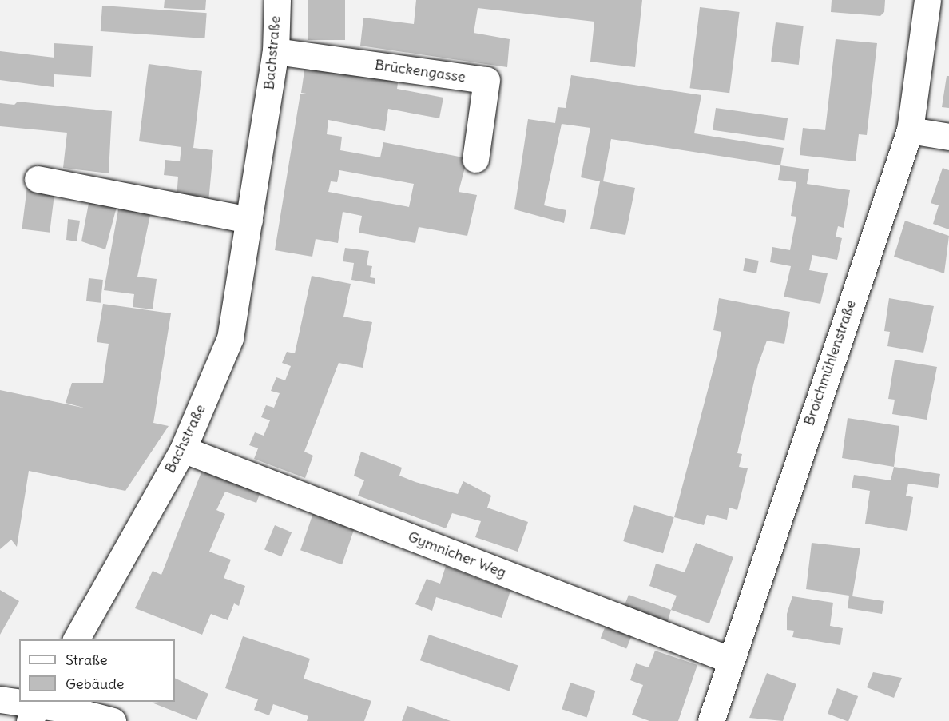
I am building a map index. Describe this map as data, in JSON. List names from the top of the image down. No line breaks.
{"streets":{"street":["Bachstraße","Brückengasse","Broichmühlenstraße","Gymnicher Weg"]},"crossings":[["Bachstraße","Brückengasse"],["Bachstraße","Gymnicher Weg"],["Broichmühlenstraße","Gymnicher Weg"]],"legend":["Straße","Gebäude"]}
